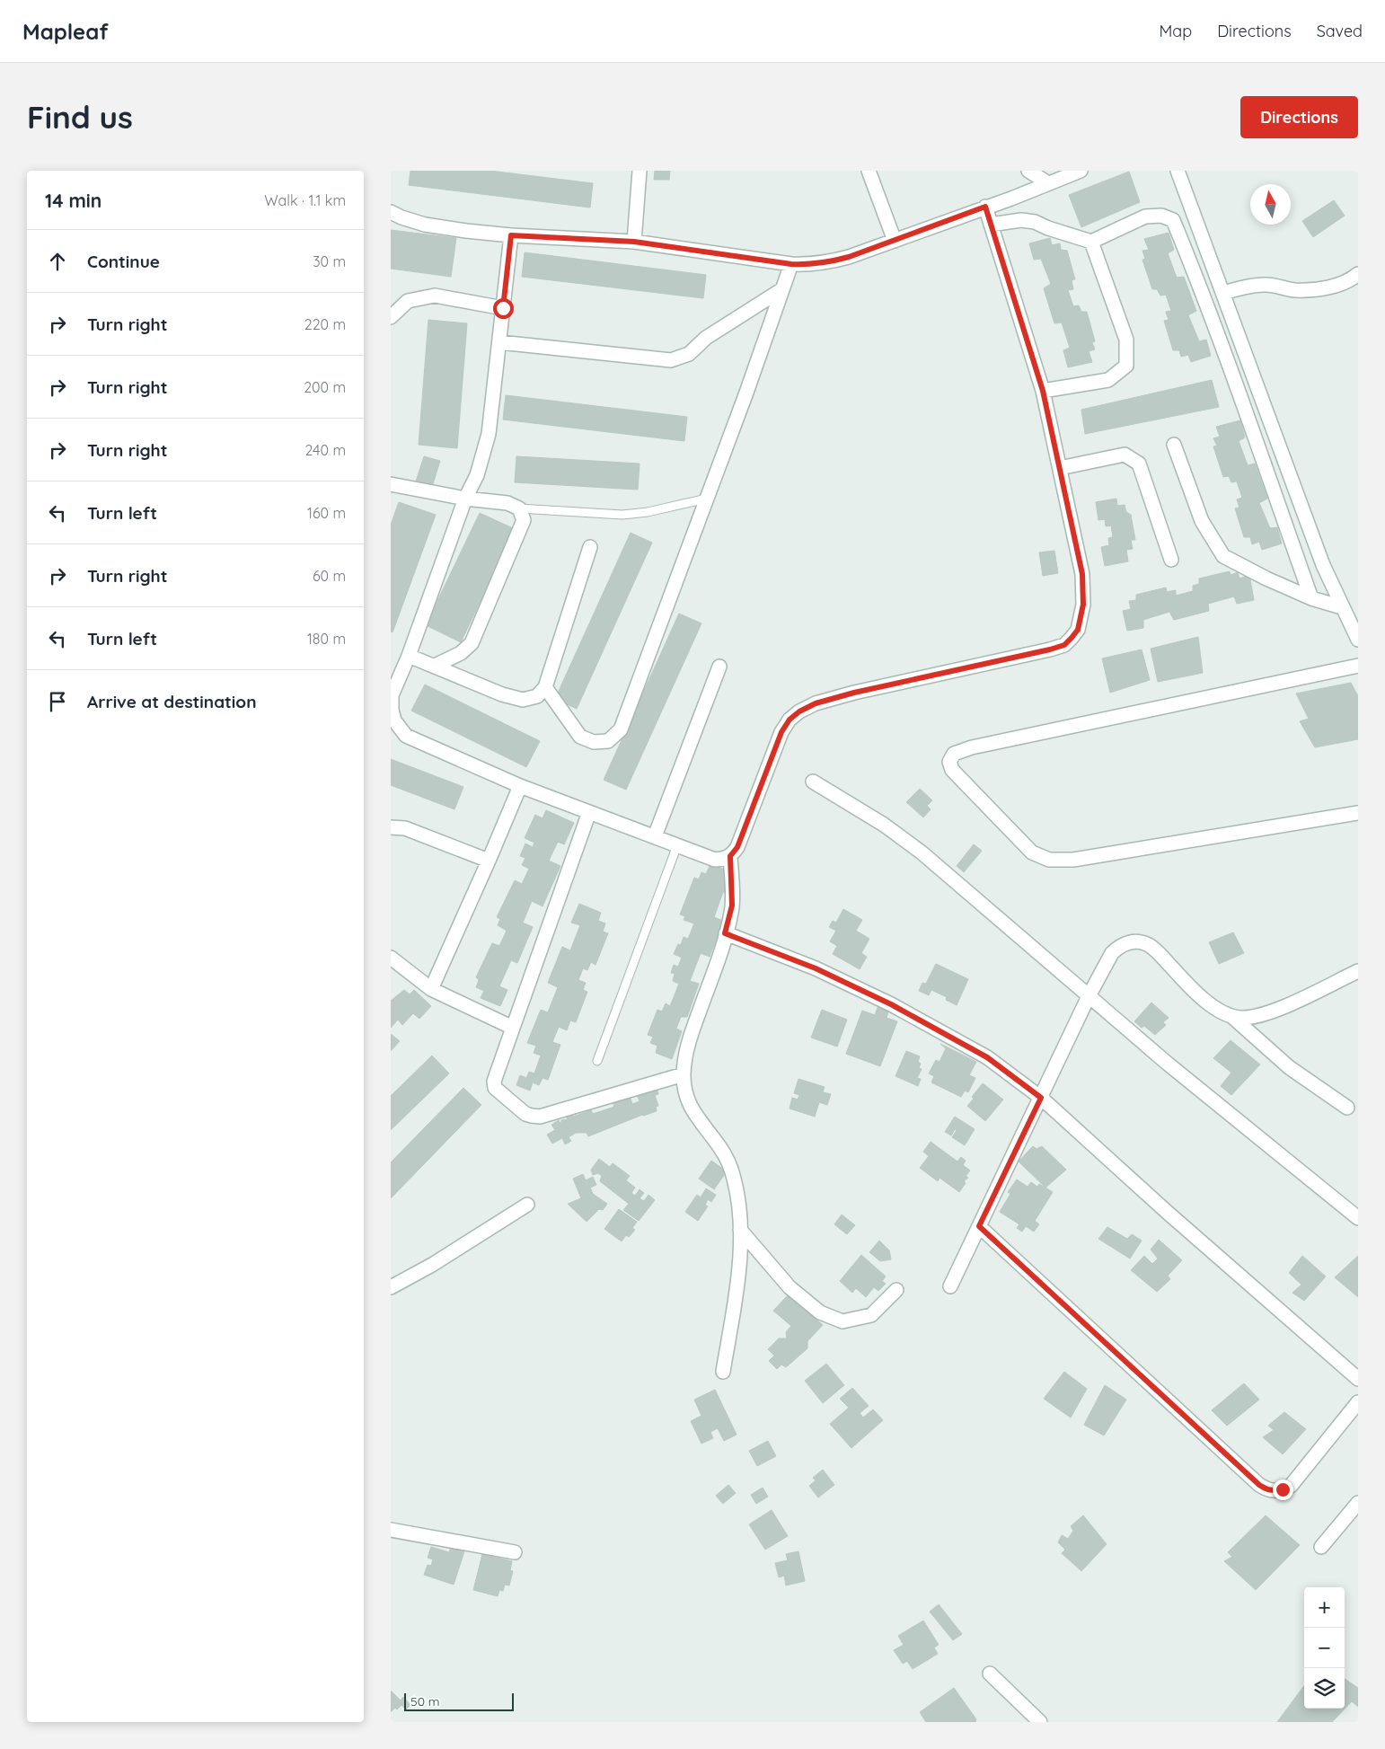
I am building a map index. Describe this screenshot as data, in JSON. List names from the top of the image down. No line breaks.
{"scale_bar":"50 m","north":"top","page":{"header":"Mapleaf","nav":["Map","Directions","Saved"],"buttons":"Directions","title":"Find us","heading":["14 min","Walk · 1.1 km"],"list":[["Continue","30 m"],["Turn right","220 m"],["Turn right","200 m"],["Turn right","240 m"],["Turn left","160 m"],["Turn right","60 m"],["Turn left","180 m"],"Arrive at destination"],"map_buttons":["+","−"],"scale":"50 m"}}
